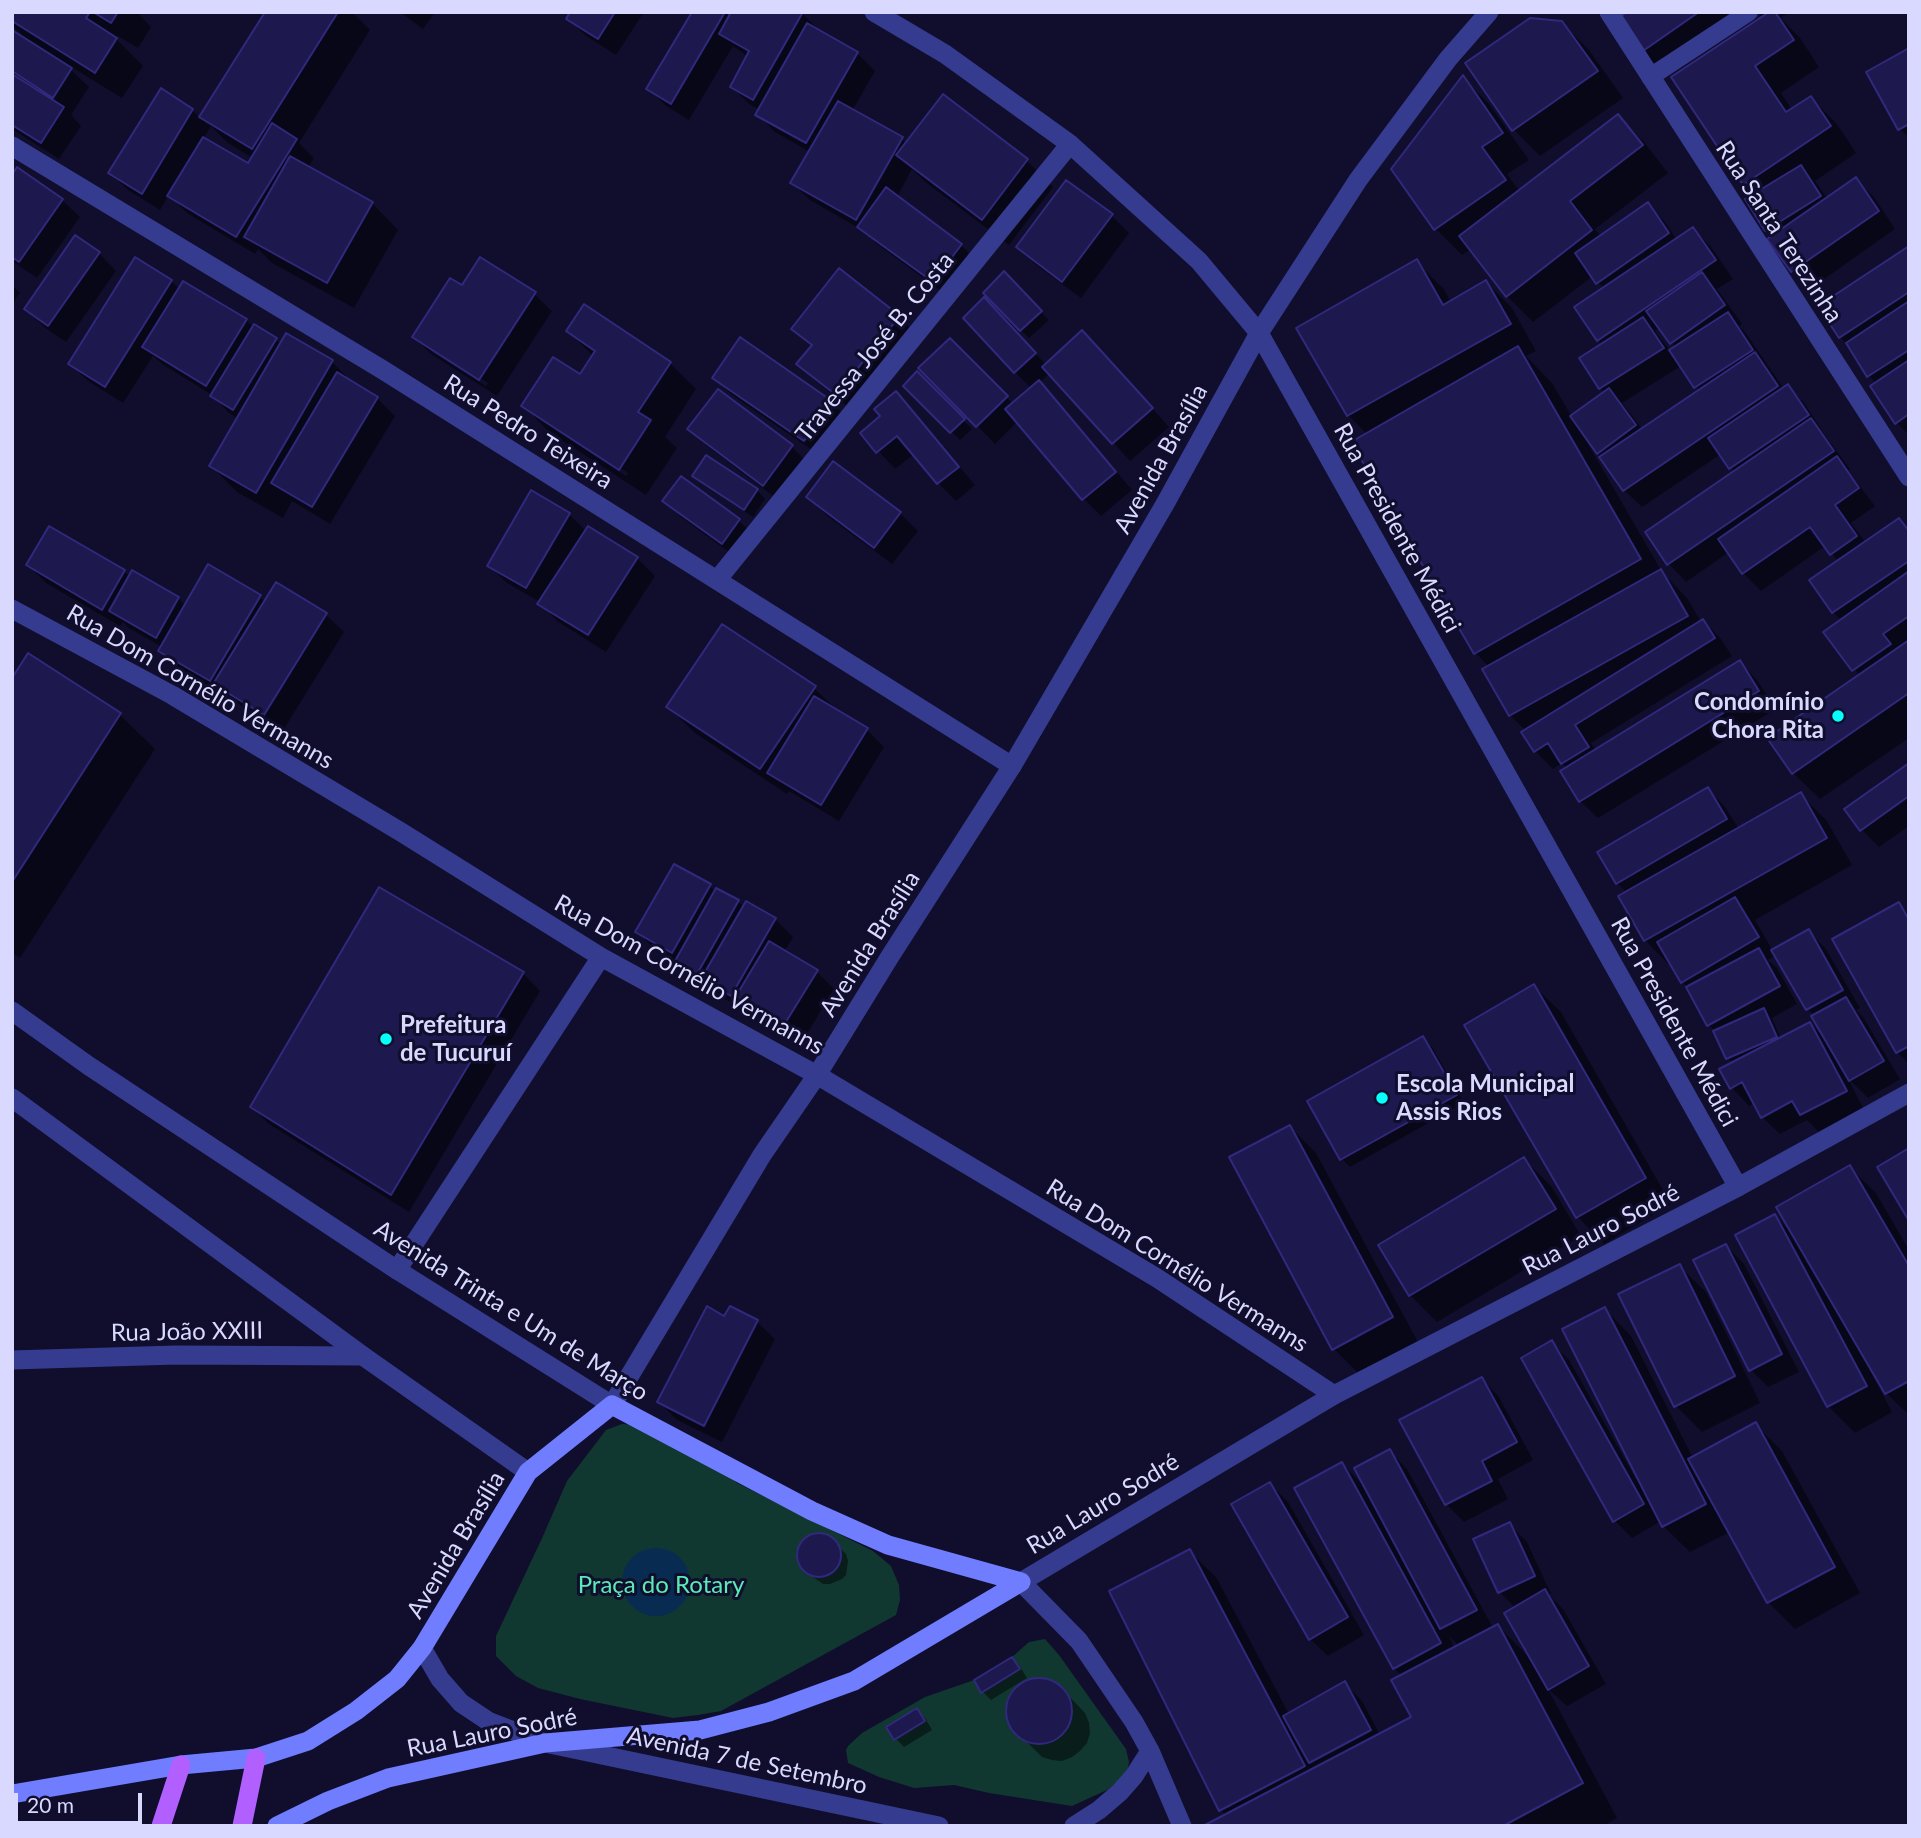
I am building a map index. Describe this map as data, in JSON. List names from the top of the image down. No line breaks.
{"streets":{"main road":["Avenida Brasília","Rua Lauro Sodré","Avenida Trinta e Um de Março"],"street":["Rua Santa Terezinha","Travessa José B. Costa","Rua Pedro Teixeira","Rua Presidente Médici","Rua Dom Cornélio Vermanns","Rua João XXIII","Avenida 7 de Setembro"]},"crossings":[["Travessa José B. Costa","Rua Pedro Teixeira"],["Travessa José B. Costa","Rua Presidente Médici"],["Rua Pedro Teixeira","Avenida Brasília"],["Avenida Brasília","Rua Presidente Médici"],["Avenida Brasília","Rua Dom Cornélio Vermanns"],["Avenida Brasília","Avenida Trinta e Um de Março"],["Avenida Brasília","Avenida 7 de Setembro"],["Rua Presidente Médici","Rua Lauro Sodré"],["Rua Dom Cornélio Vermanns","Rua Lauro Sodré"],["Rua Lauro Sodré","Avenida Trinta e Um de Março"],["Rua Lauro Sodré","Avenida 7 de Setembro"]],"parks":["Praça do Rotary"],"places":["Condomínio Chora Rita","Prefeitura de Tucuruí","Escola Municipal Assis Rios"],"scale_bar":"20 m"}
